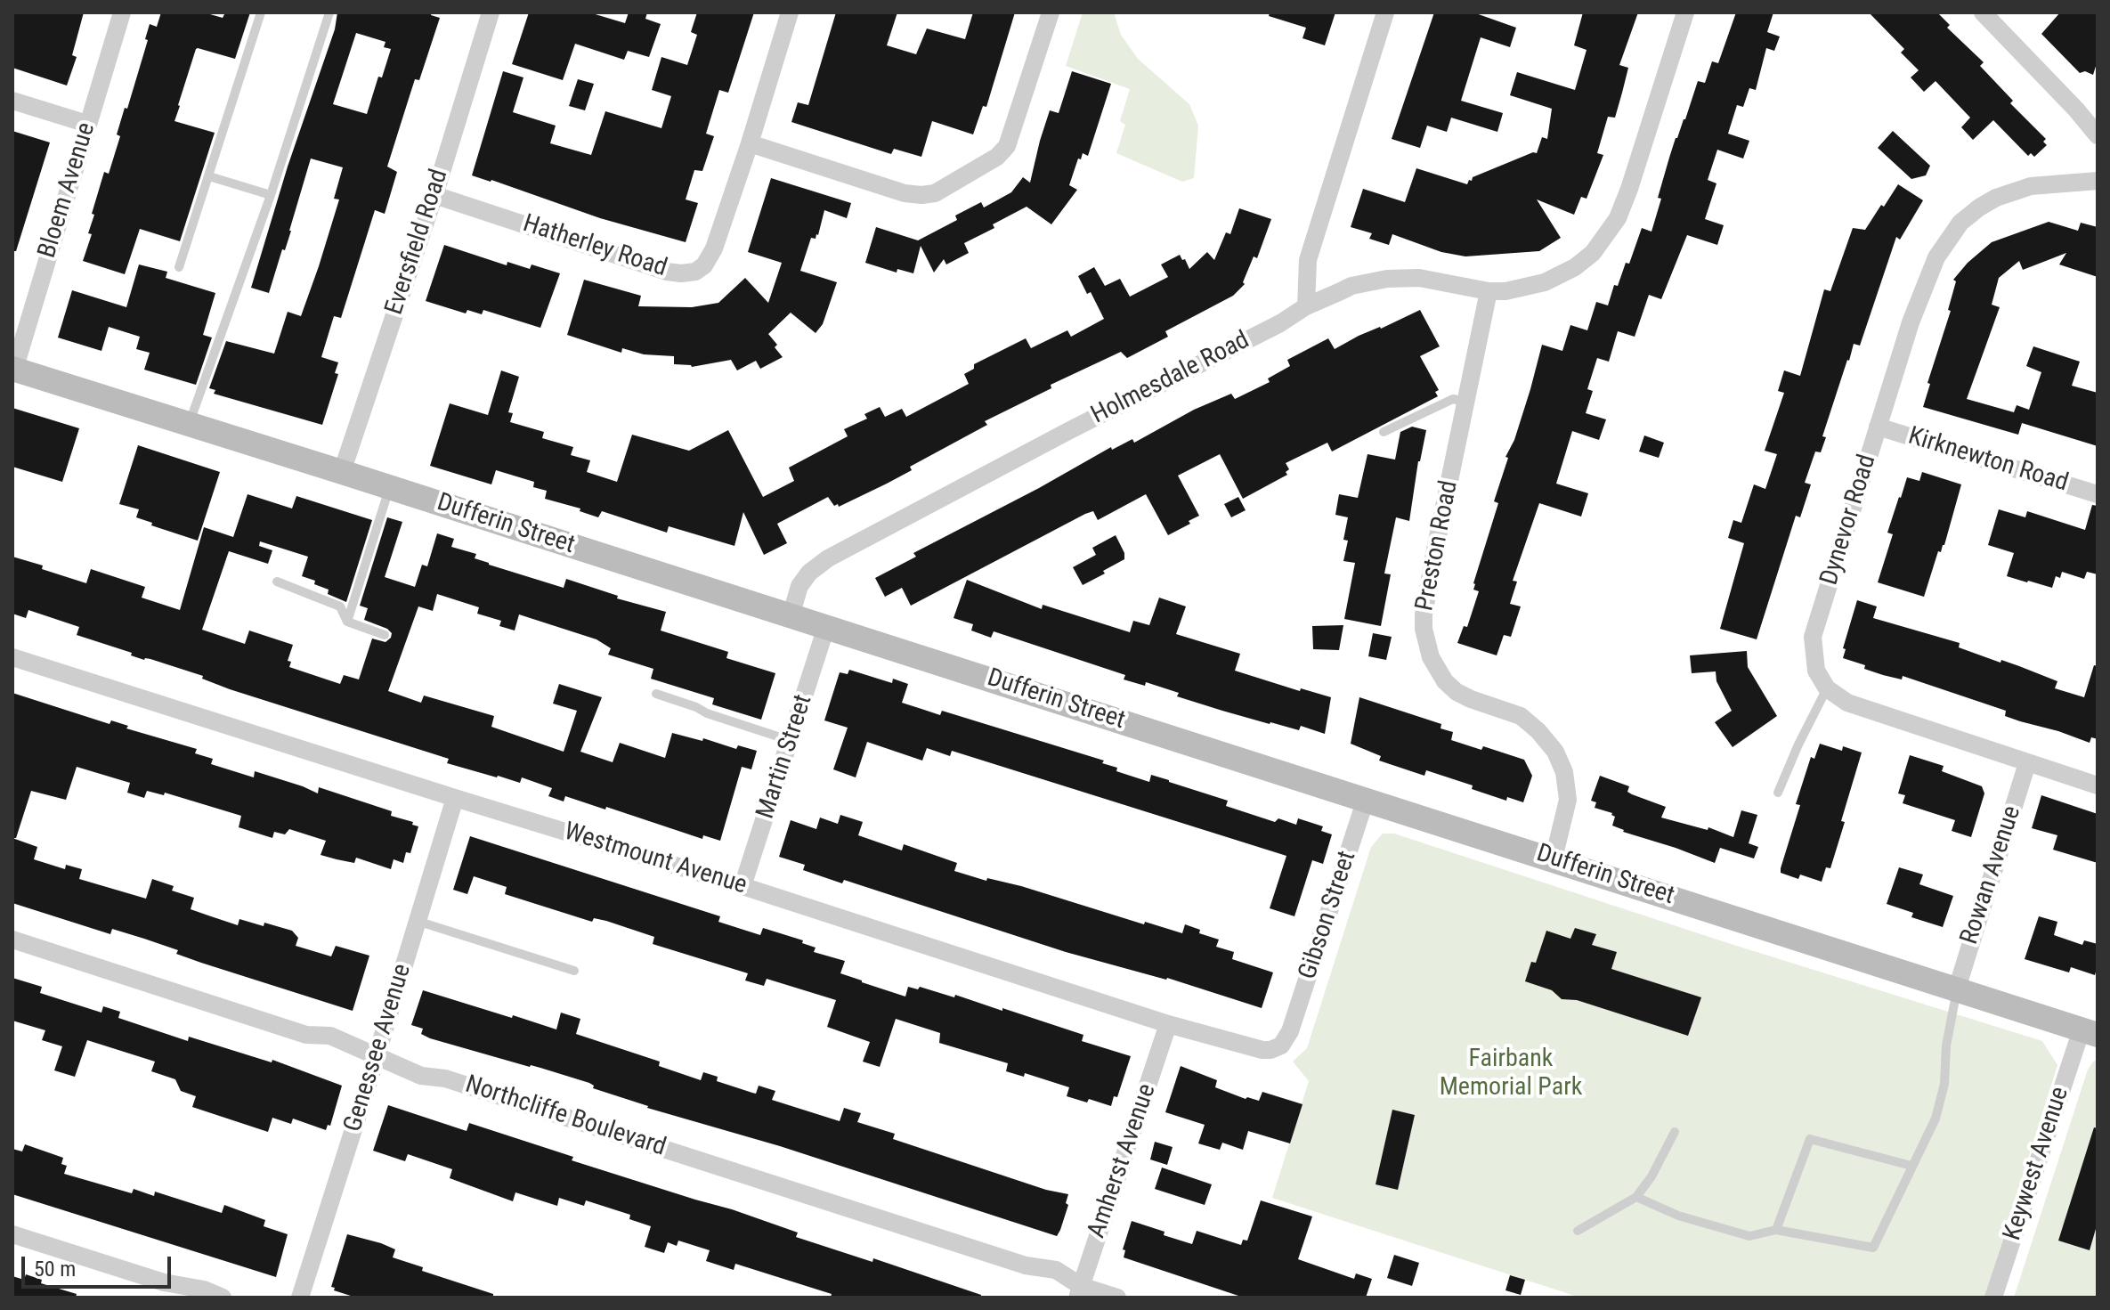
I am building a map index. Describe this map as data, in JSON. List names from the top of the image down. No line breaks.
{"streets":{"main road":["Dufferin Street"],"street":["Bloem Avenue","Eversfield Road","Hatherley Road","Holmesdale Road","Kirknewton Road","Dynevor Road","Preston Road","Martin Street","Westmount Avenue","Rowan Avenue","Gibson Street","Genessee Avenue","Northcliffe Boulevard","Amherst Avenue","Keywest Avenue"]},"crossings":[["Bloem Avenue","Dufferin Street"],["Eversfield Road","Hatherley Road"],["Eversfield Road","Dufferin Street"],["Holmesdale Road","Dufferin Street"],["Holmesdale Road","Preston Road"],["Kirknewton Road","Dynevor Road"],["Dufferin Street","Preston Road"],["Dufferin Street","Martin Street"],["Dufferin Street","Rowan Avenue"],["Dufferin Street","Gibson Street"],["Dufferin Street","Keywest Avenue"],["Martin Street","Westmount Avenue"],["Westmount Avenue","Gibson Street"],["Westmount Avenue","Genessee Avenue"],["Westmount Avenue","Amherst Avenue"],["Genessee Avenue","Northcliffe Boulevard"],["Northcliffe Boulevard","Amherst Avenue"]],"parks":["Fairbank Memorial Park"],"scale_bar":"50 m"}
